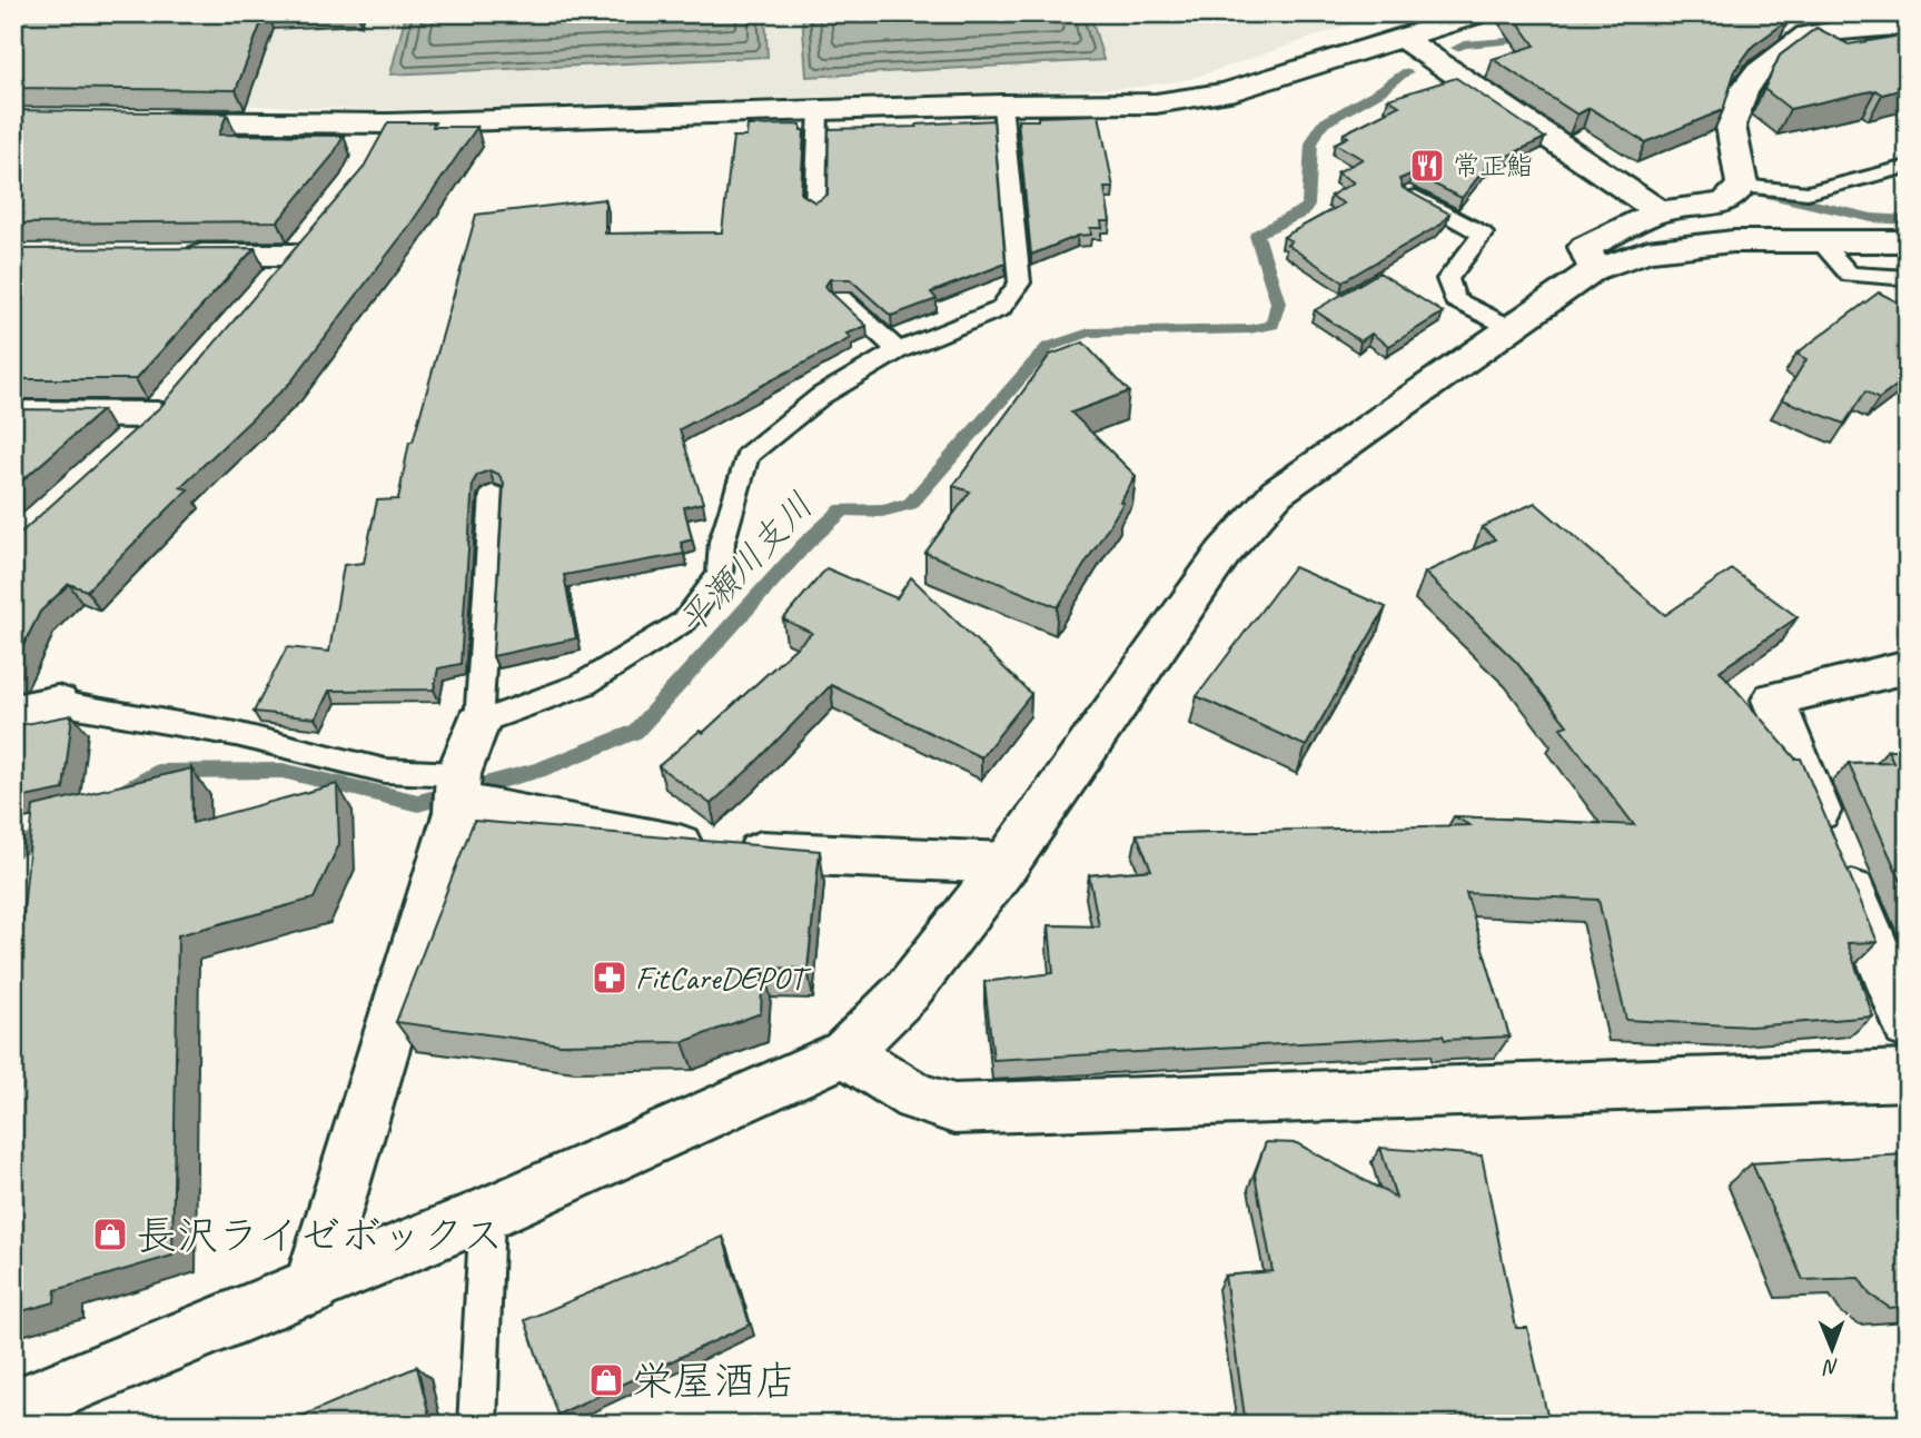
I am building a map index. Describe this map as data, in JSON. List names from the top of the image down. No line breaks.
{"water":["平瀬川支川"],"places":{"restaurant":["常正鮨"],"pharmacy":["FitCareDEPOT"],"shop":["長沢ライゼボックス","栄屋酒店"]},"north":"bottom"}
